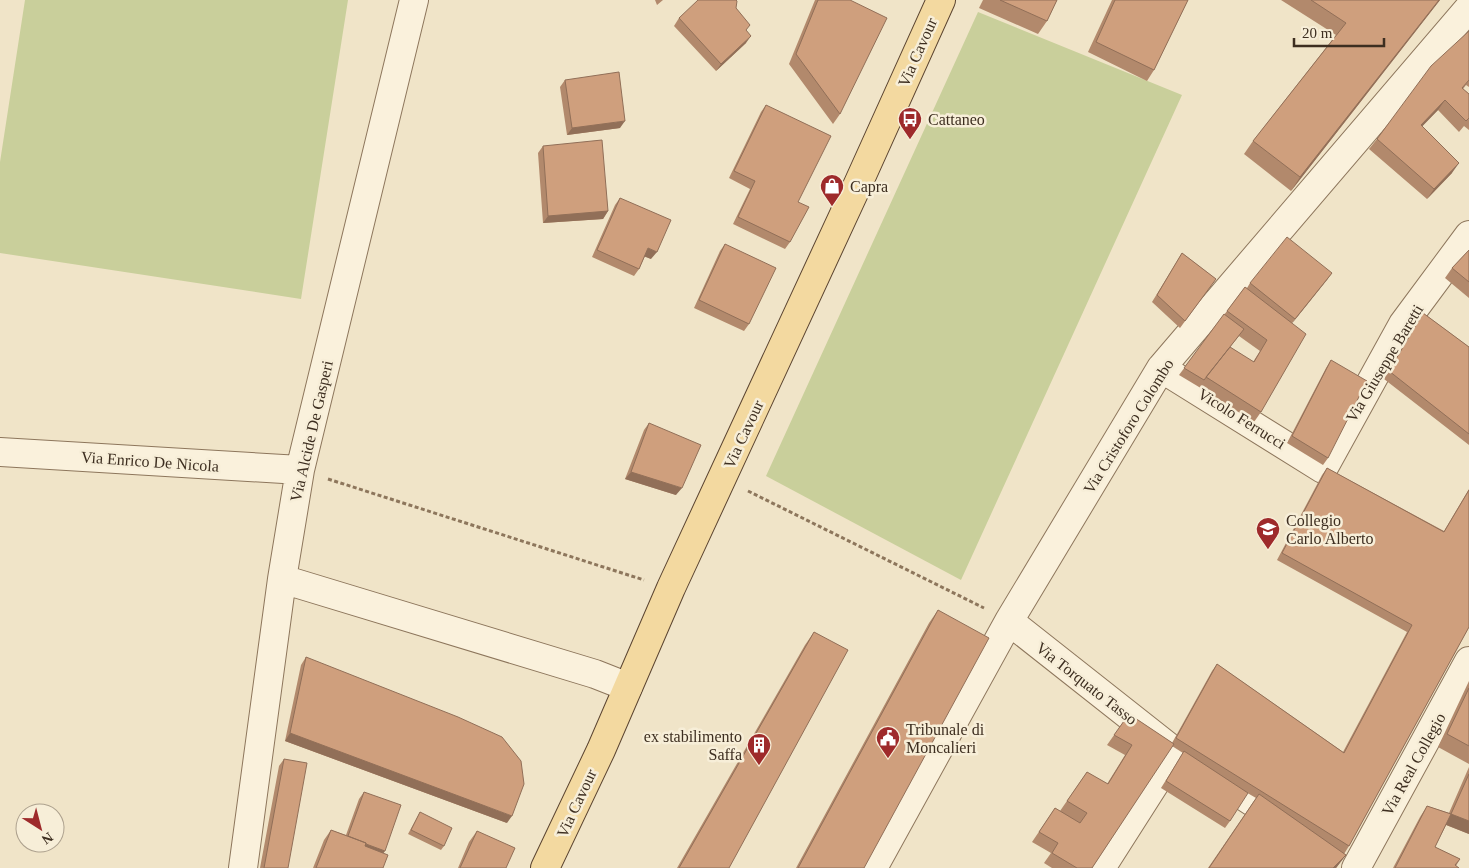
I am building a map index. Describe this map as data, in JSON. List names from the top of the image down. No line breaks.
{"streets":{"main road":["Via Cavour"],"street":["Via Giuseppe Baretti","Vicolo Ferrucci","Via Cristoforo Colombo","Via Alcide De Gasperi","Via Enrico De Nicola","Via Torquato Tasso","Via Real Collegio"]},"crossings":[["Via Giuseppe Baretti","Vicolo Ferrucci"],["Vicolo Ferrucci","Via Cristoforo Colombo"],["Via Cristoforo Colombo","Via Torquato Tasso"],["Via Alcide De Gasperi","Via Enrico De Nicola"]],"places":{"bus stop":["Cattaneo"],"shop":["Capra"],"school or university":["Collegio Carlo Alberto"],"public building":["Tribunale di Moncalieri"],"building":["ex stabilimento Saffa"]},"scale_bar":"20 m","north":"bottom right"}
